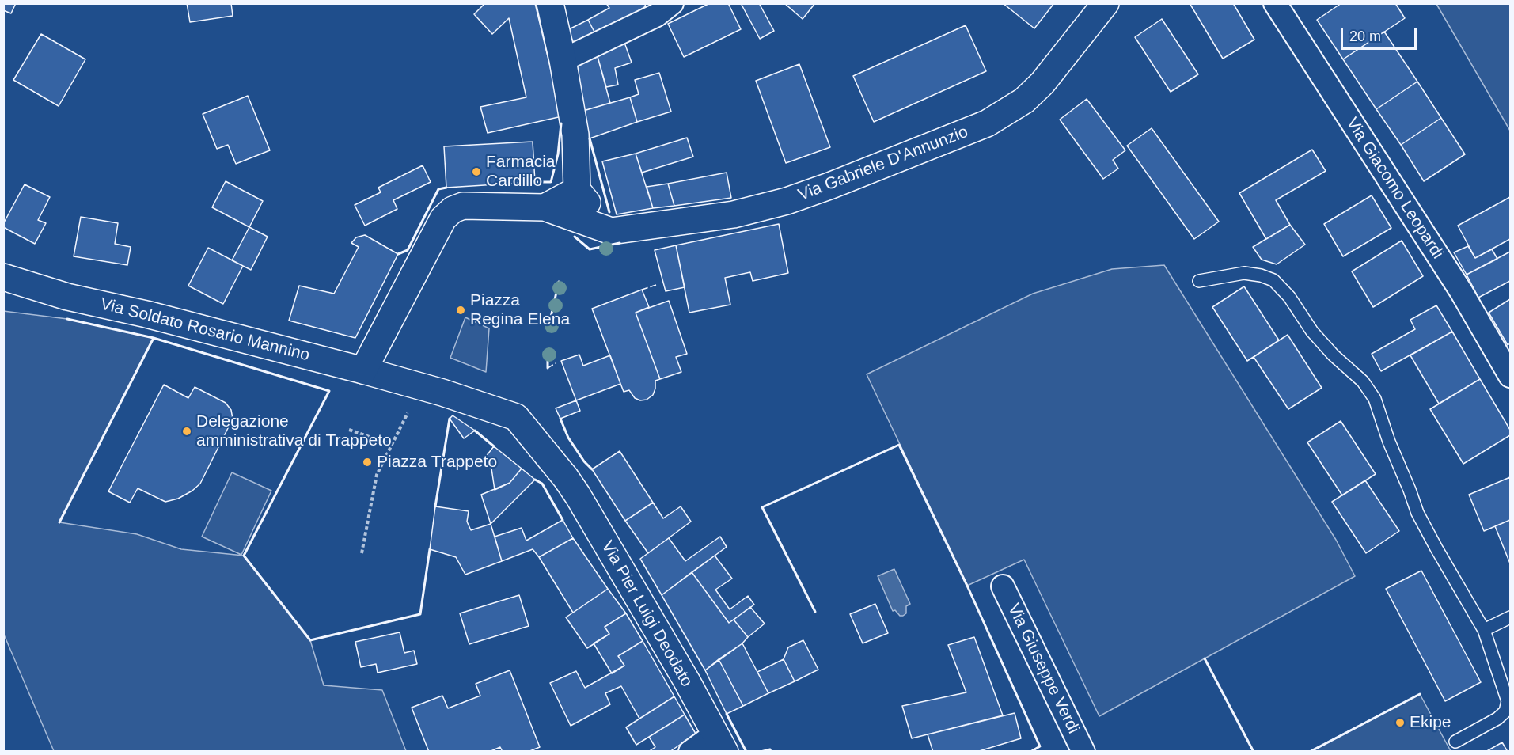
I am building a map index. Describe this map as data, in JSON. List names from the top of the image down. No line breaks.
{"streets":{"main road":["Via Gabriele D'Annunzio","Via Soldato Rosario Mannino","Via Pier Luigi Deodato"],"street":["Via Giacomo Leopardi","Via Giuseppe Verdi"]},"crossings":[["Via Soldato Rosario Mannino","Via Pier Luigi Deodato"]],"places":["Farmacia Cardillo","Piazza Regina Elena","Delegazione amministrativa di Trappeto","Piazza Trappeto","Ekipe"],"scale_bar":"20 m"}
